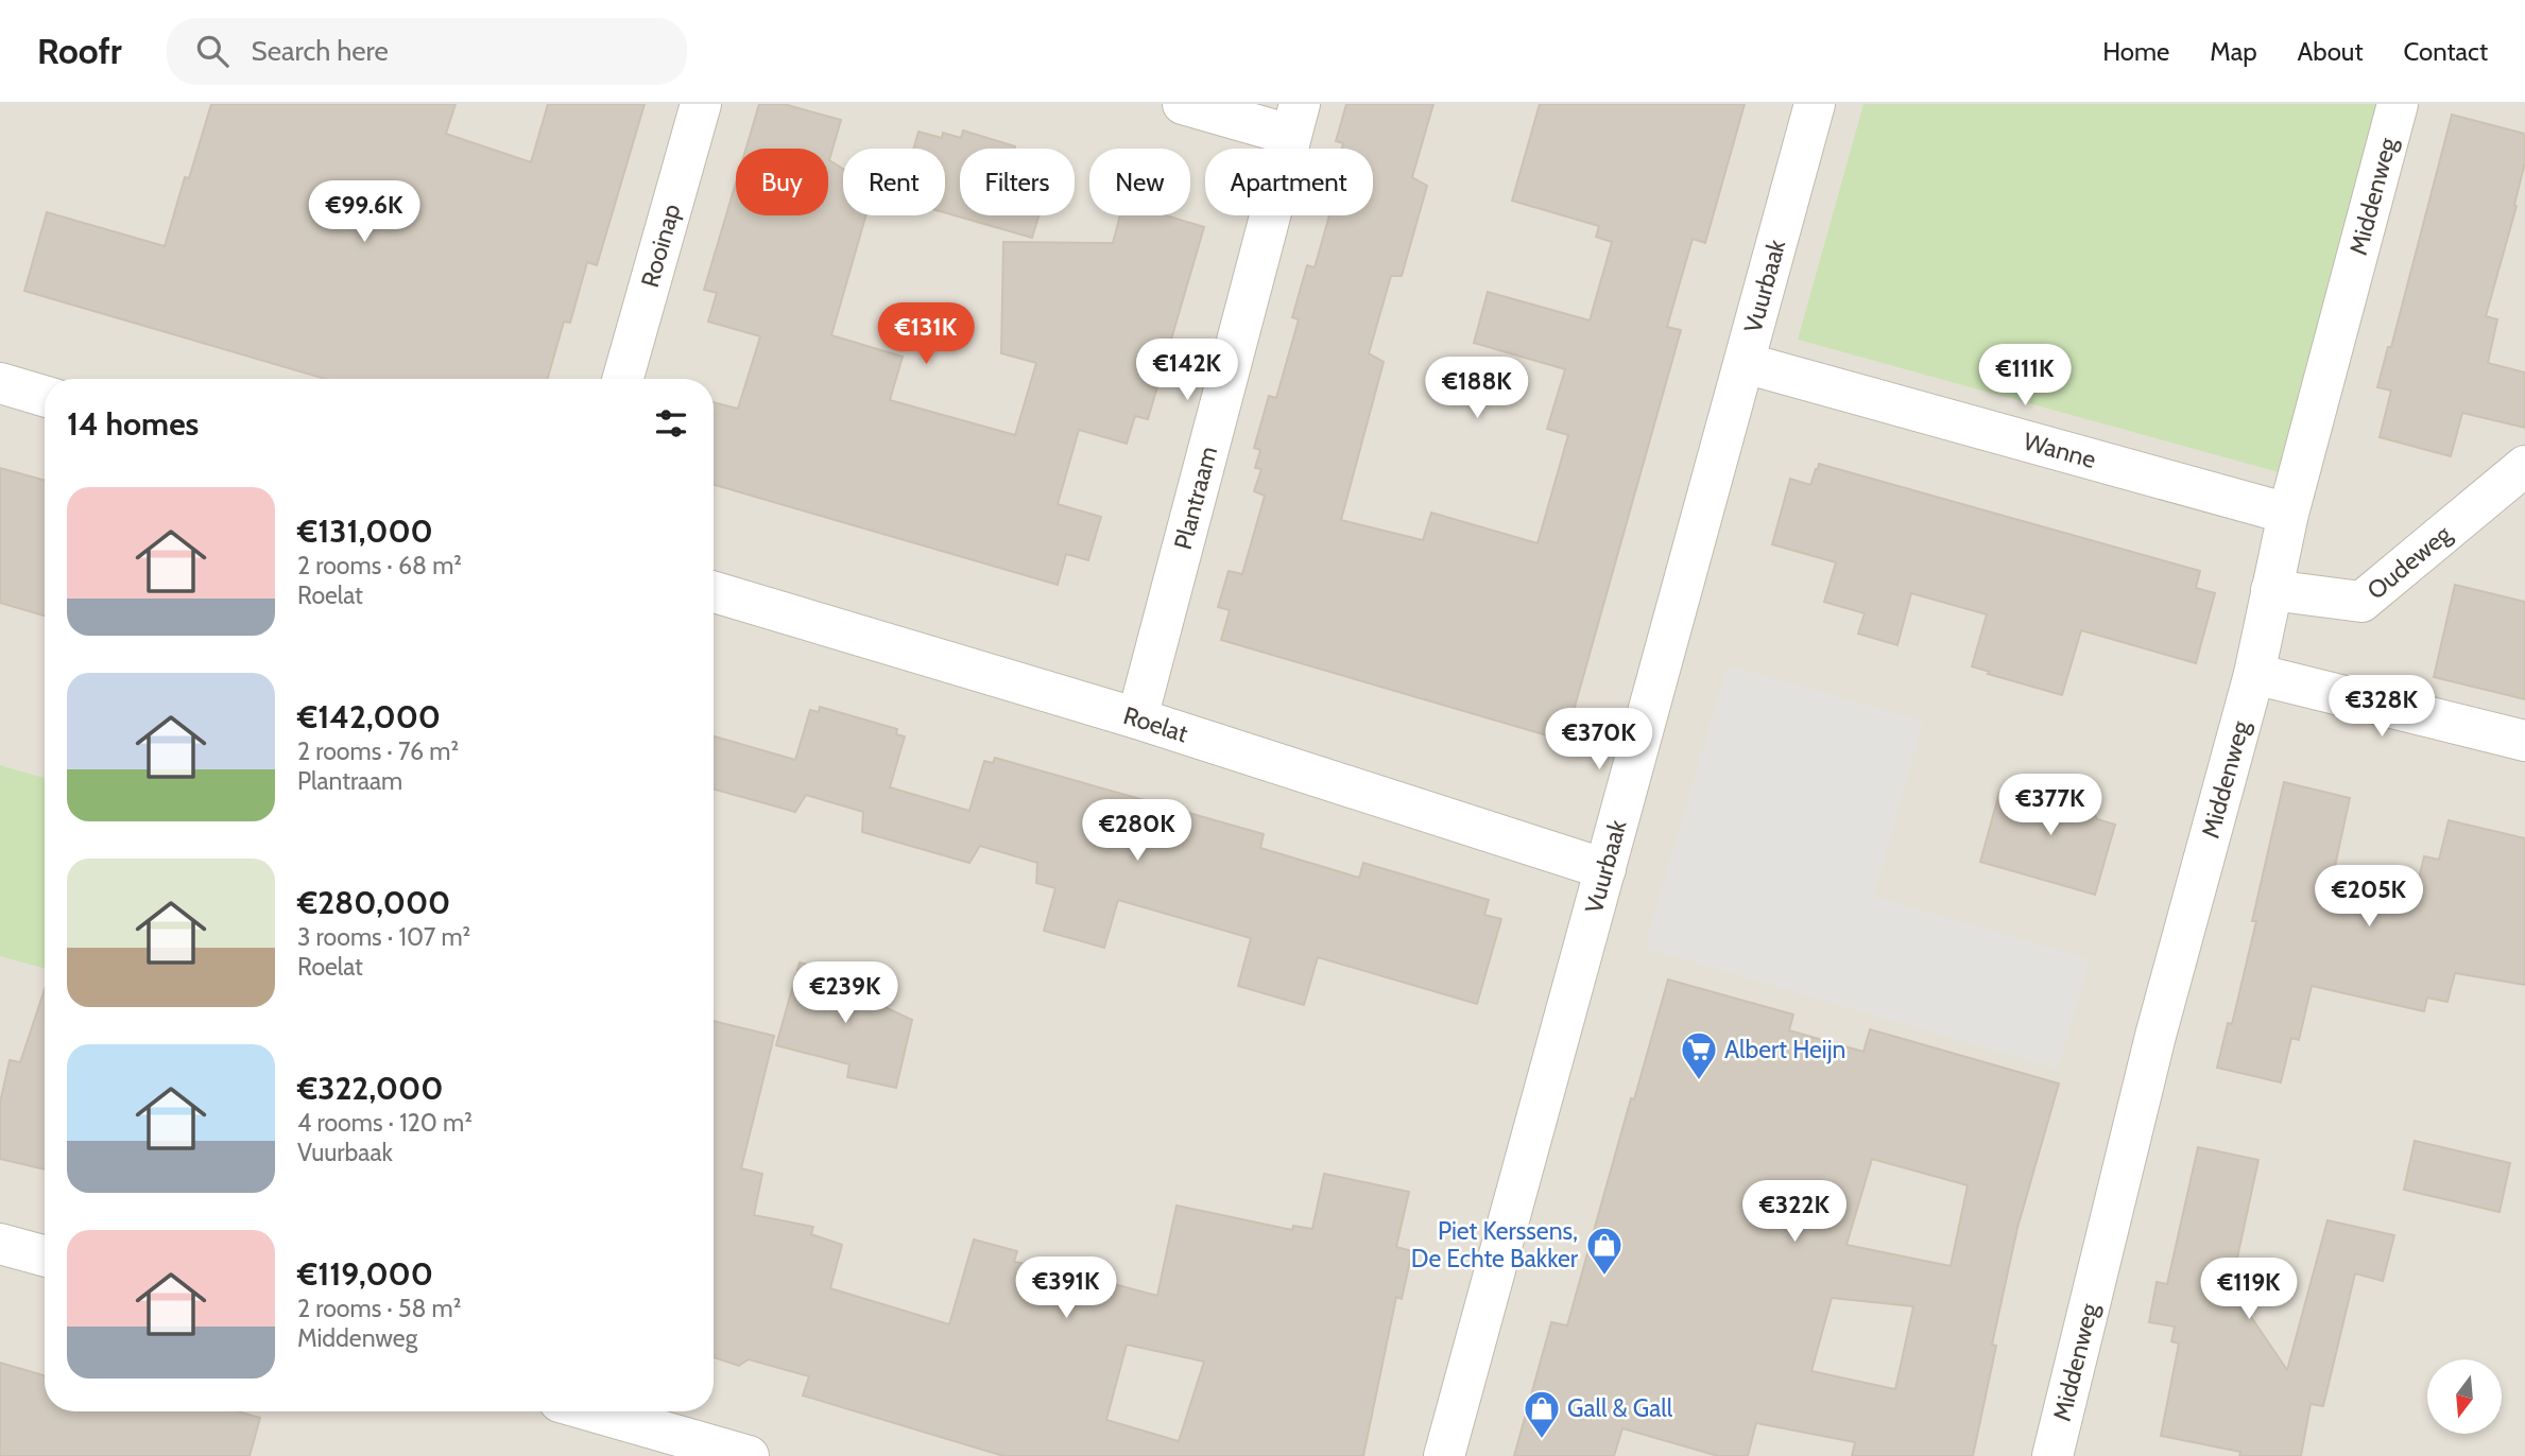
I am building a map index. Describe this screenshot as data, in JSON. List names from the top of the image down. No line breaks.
{"streets":{"street":["Middenweg","Rooinap","Vuurbaak","Wanne","Plantraam","Oudeweg","Roelat"]},"crossings":[["Middenweg","Wanne"],["Middenweg","Oudeweg"],["Vuurbaak","Wanne"],["Vuurbaak","Roelat"],["Plantraam","Roelat"]],"places":{"supermarket":["Albert Heijn"],"shop":["Piet Kerssens, De Echte Bakker","Gall & Gall"]},"north":"bottom","page":{"header":"Roofr","search":"Search here","nav":["Home","Map","About","Contact"],"chip":["Buy","Rent","Filters","New","Apartment"],"price":["€99.6K","€131K","€142K","€111K","€188K","€328K","€370K","€377K","€280K","€205K","€239K","€322K","€391K","€119K"],"heading":"14 homes","list":[{"name":"€131,000","note":"2 rooms · 68 m² · Roelat"},{"name":"€142,000","note":"2 rooms · 76 m² · Plantraam"},{"name":"€280,000","note":"3 rooms · 107 m² · Roelat"},{"name":"€322,000","note":"4 rooms · 120 m² · Vuurbaak"},{"name":"€119,000","note":"2 rooms · 58 m² · Middenweg"}]}}
